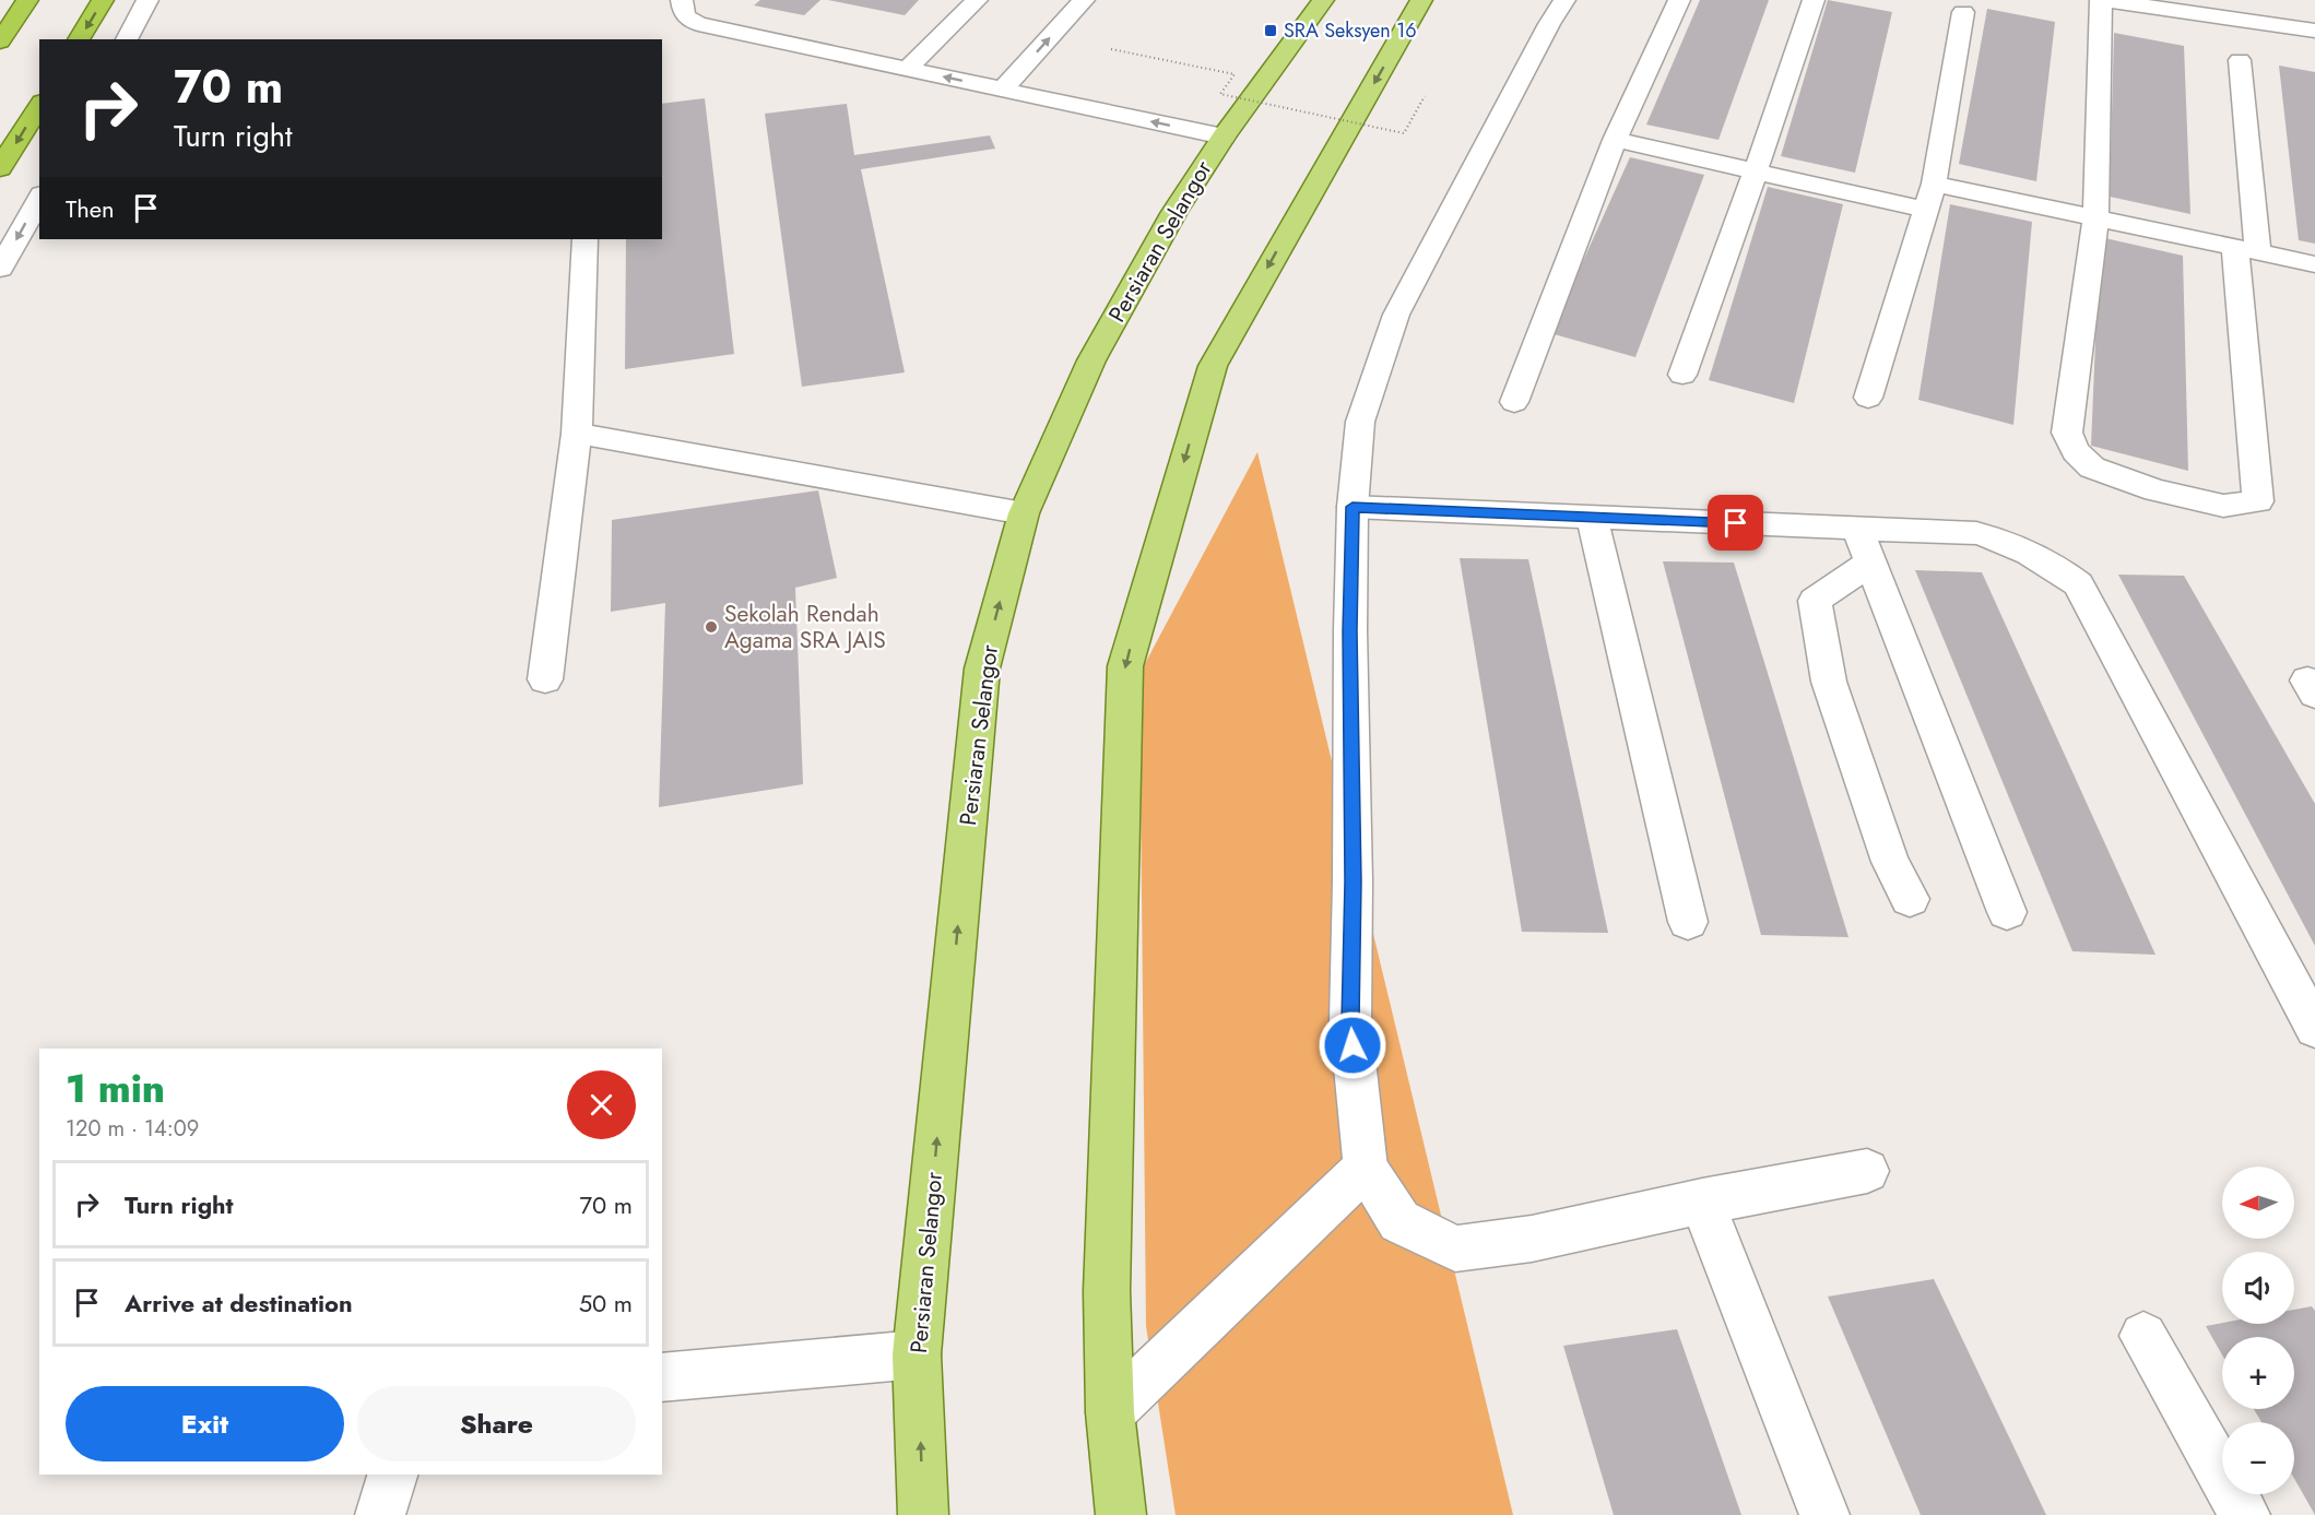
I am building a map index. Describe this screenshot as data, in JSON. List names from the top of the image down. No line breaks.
{"streets":{"main road":["Persiaran Selangor"]},"places":{"transit":["SRA Seksyen 16"],"other":["Sekolah Rendah Agama SRA JAIS"]},"north":"left","page":{"turn":["70 m","Turn right"],"then":"Then","heading":["1 min","120 m · 14:09"],"list":[{"name":"Turn right","value":"70 m"},{"name":"Arrive at destination","value":"50 m"}],"map_buttons":["+","−"],"buttons":["Exit","Share"]}}
